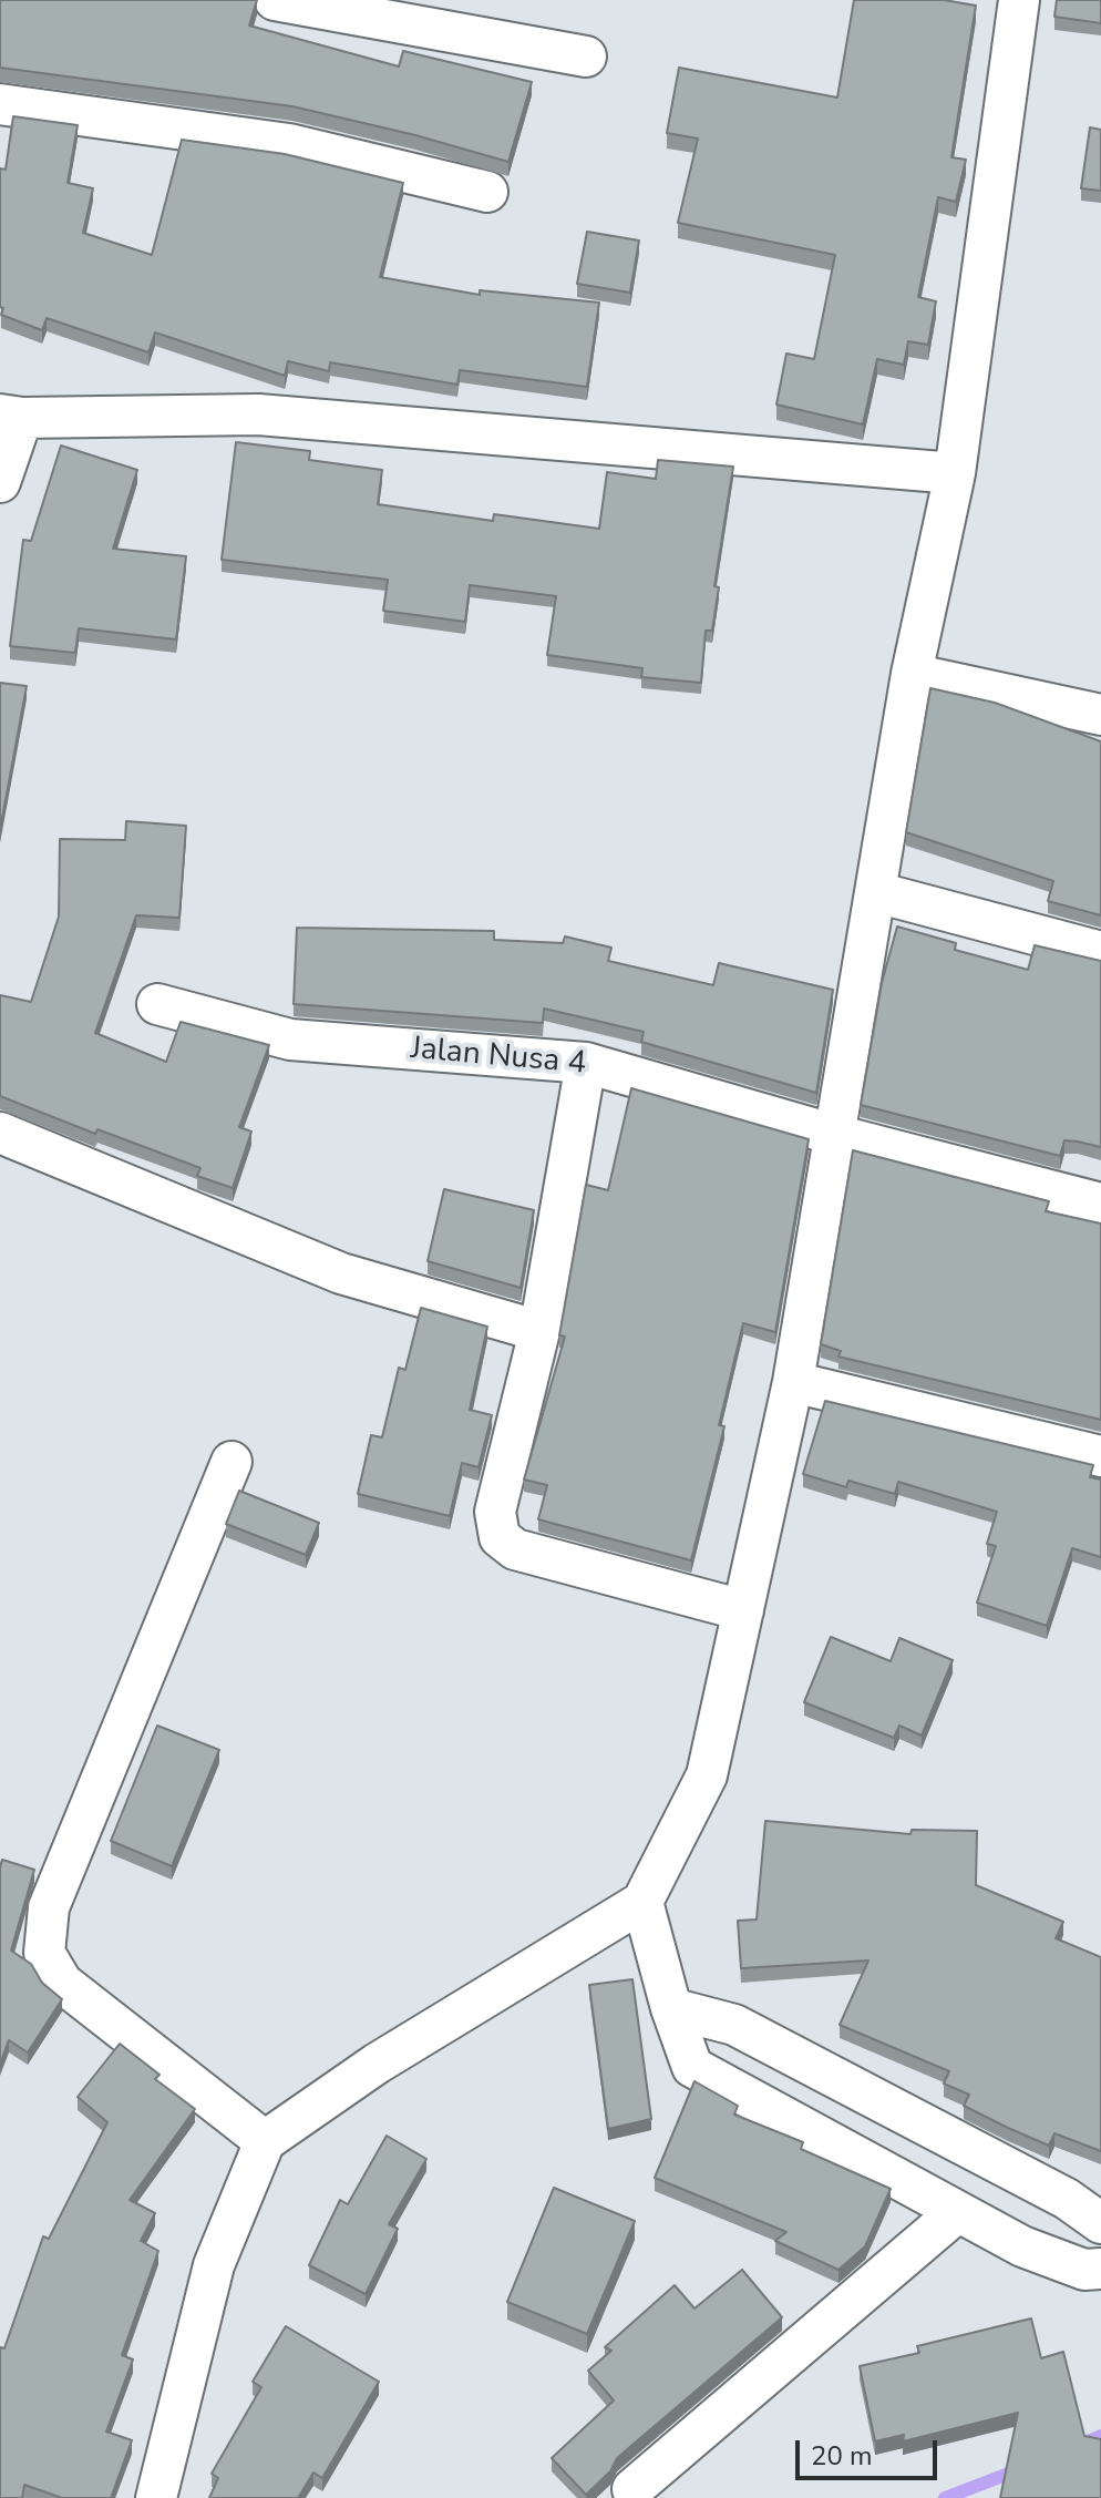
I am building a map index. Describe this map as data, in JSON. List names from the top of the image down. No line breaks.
{"streets":{"street":["Jalan Nusa 4"]},"scale_bar":"20 m"}
